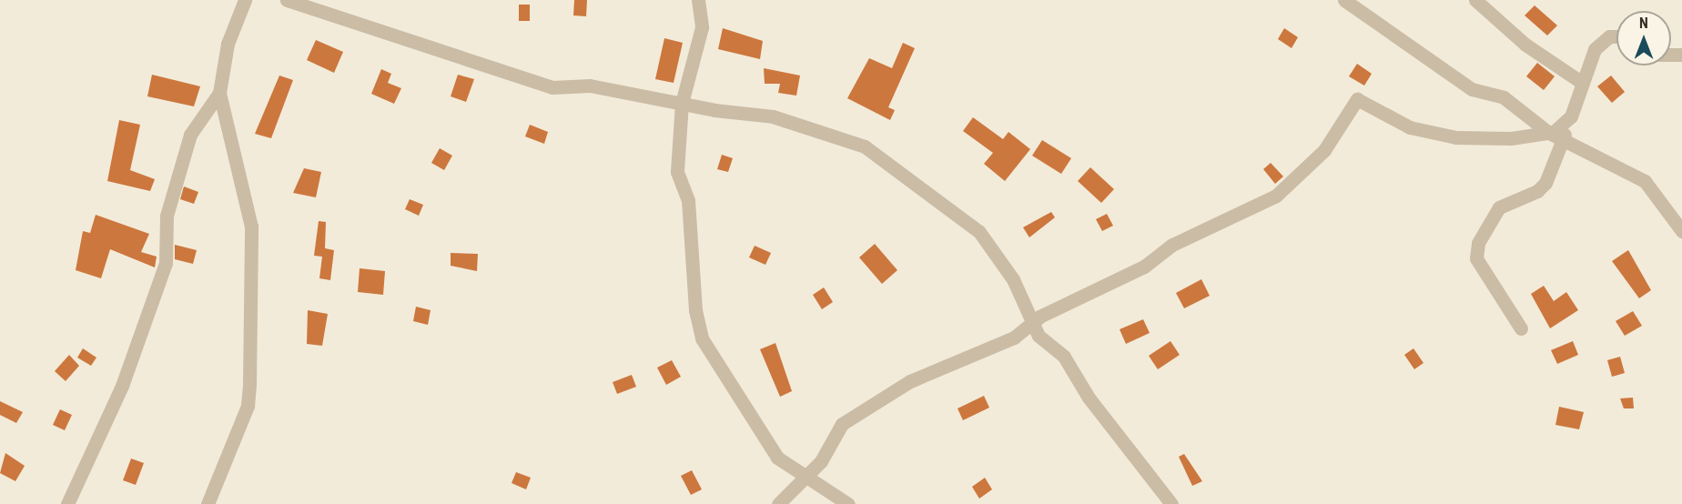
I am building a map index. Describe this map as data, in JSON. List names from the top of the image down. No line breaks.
{"north":"top"}
